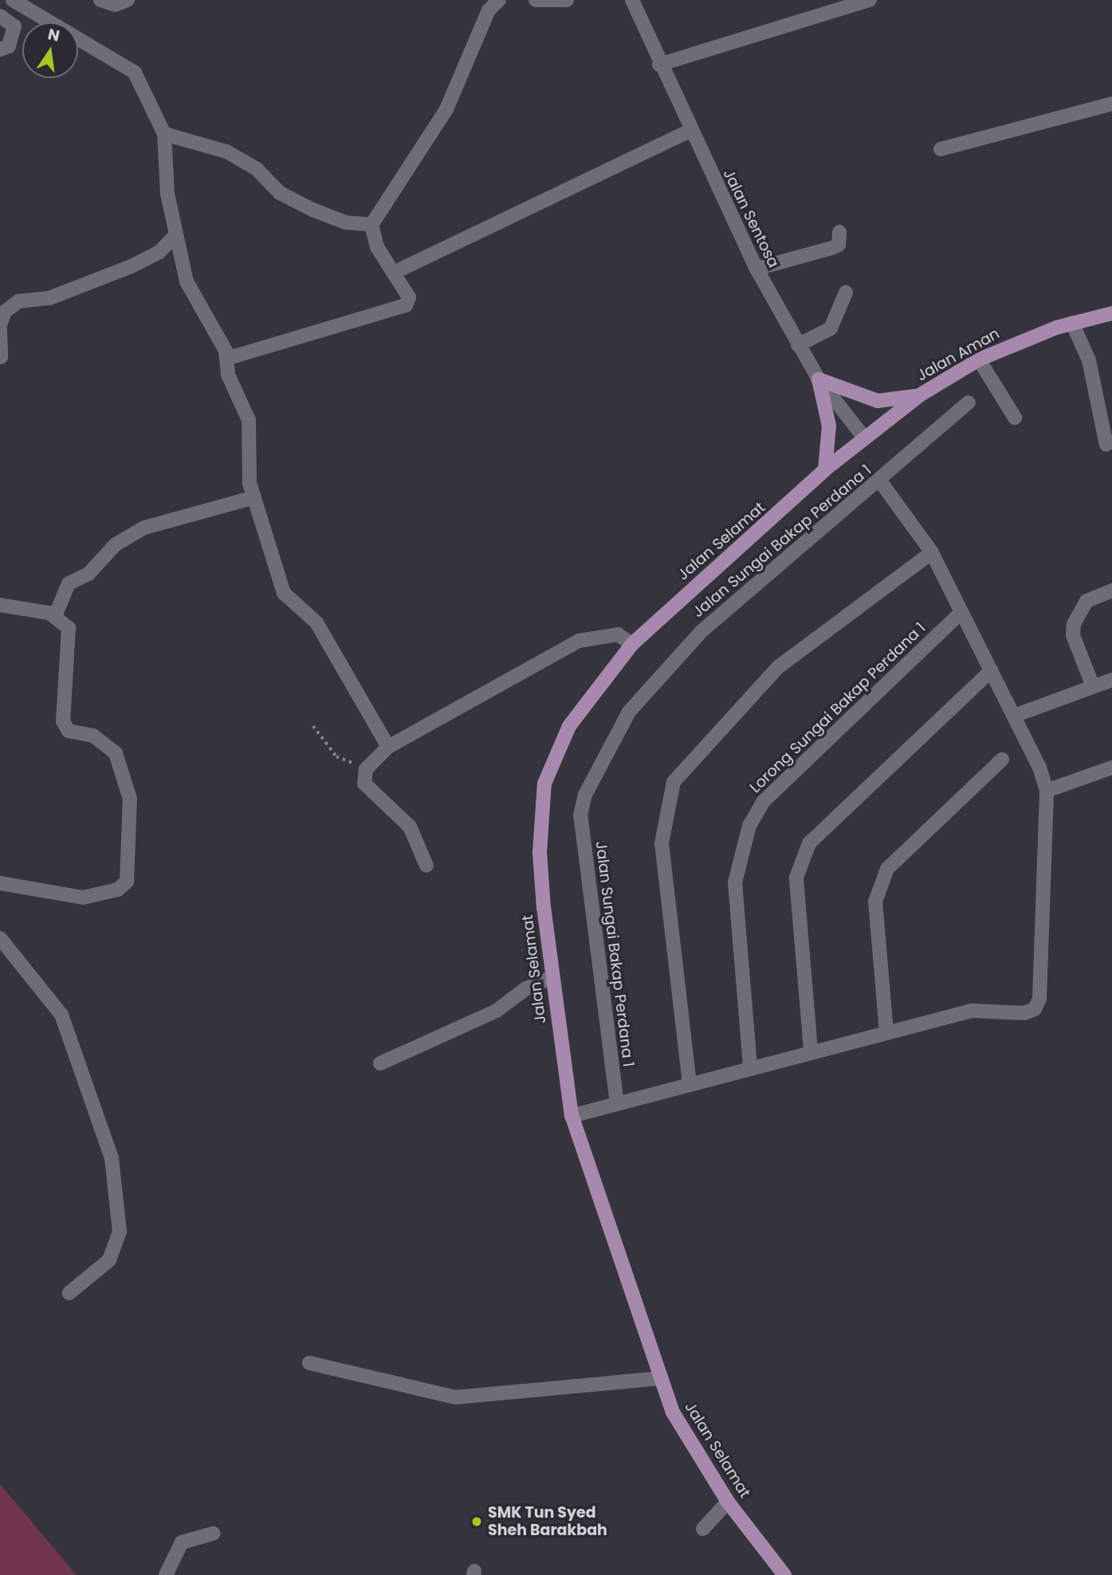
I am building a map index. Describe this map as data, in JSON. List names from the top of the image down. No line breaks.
{"streets":{"main road":["Jalan Aman","Jalan Selamat"],"street":["Jalan Sentosa","Jalan Sungai Bakap Perdana 1","Lorong Sungai Bakap Perdana 1"]},"crossings":[["Jalan Sentosa","Jalan Aman"],["Jalan Sentosa","Jalan Selamat"],["Jalan Aman","Jalan Selamat"]],"places":["SMK Tun Syed Sheh Barakbah"],"north":"top"}
